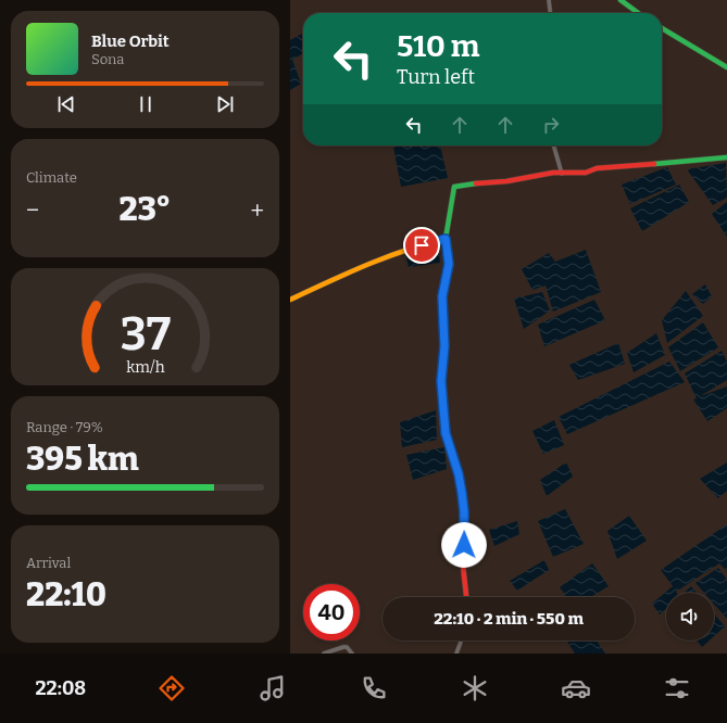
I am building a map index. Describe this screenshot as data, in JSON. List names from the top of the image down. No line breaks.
{"page":{"turn":["510 m","Turn left"],"song":["Blue Orbit","Sona"],"tile":["Climate",["Range · 79%","395 km"],["Arrival","22:10"]],"heat":["−","23°","+"],"limit":"40","trip":"22:10 · 2 min · 550 m","tabs":"22:08","gauge":["37","km/h"]}}
